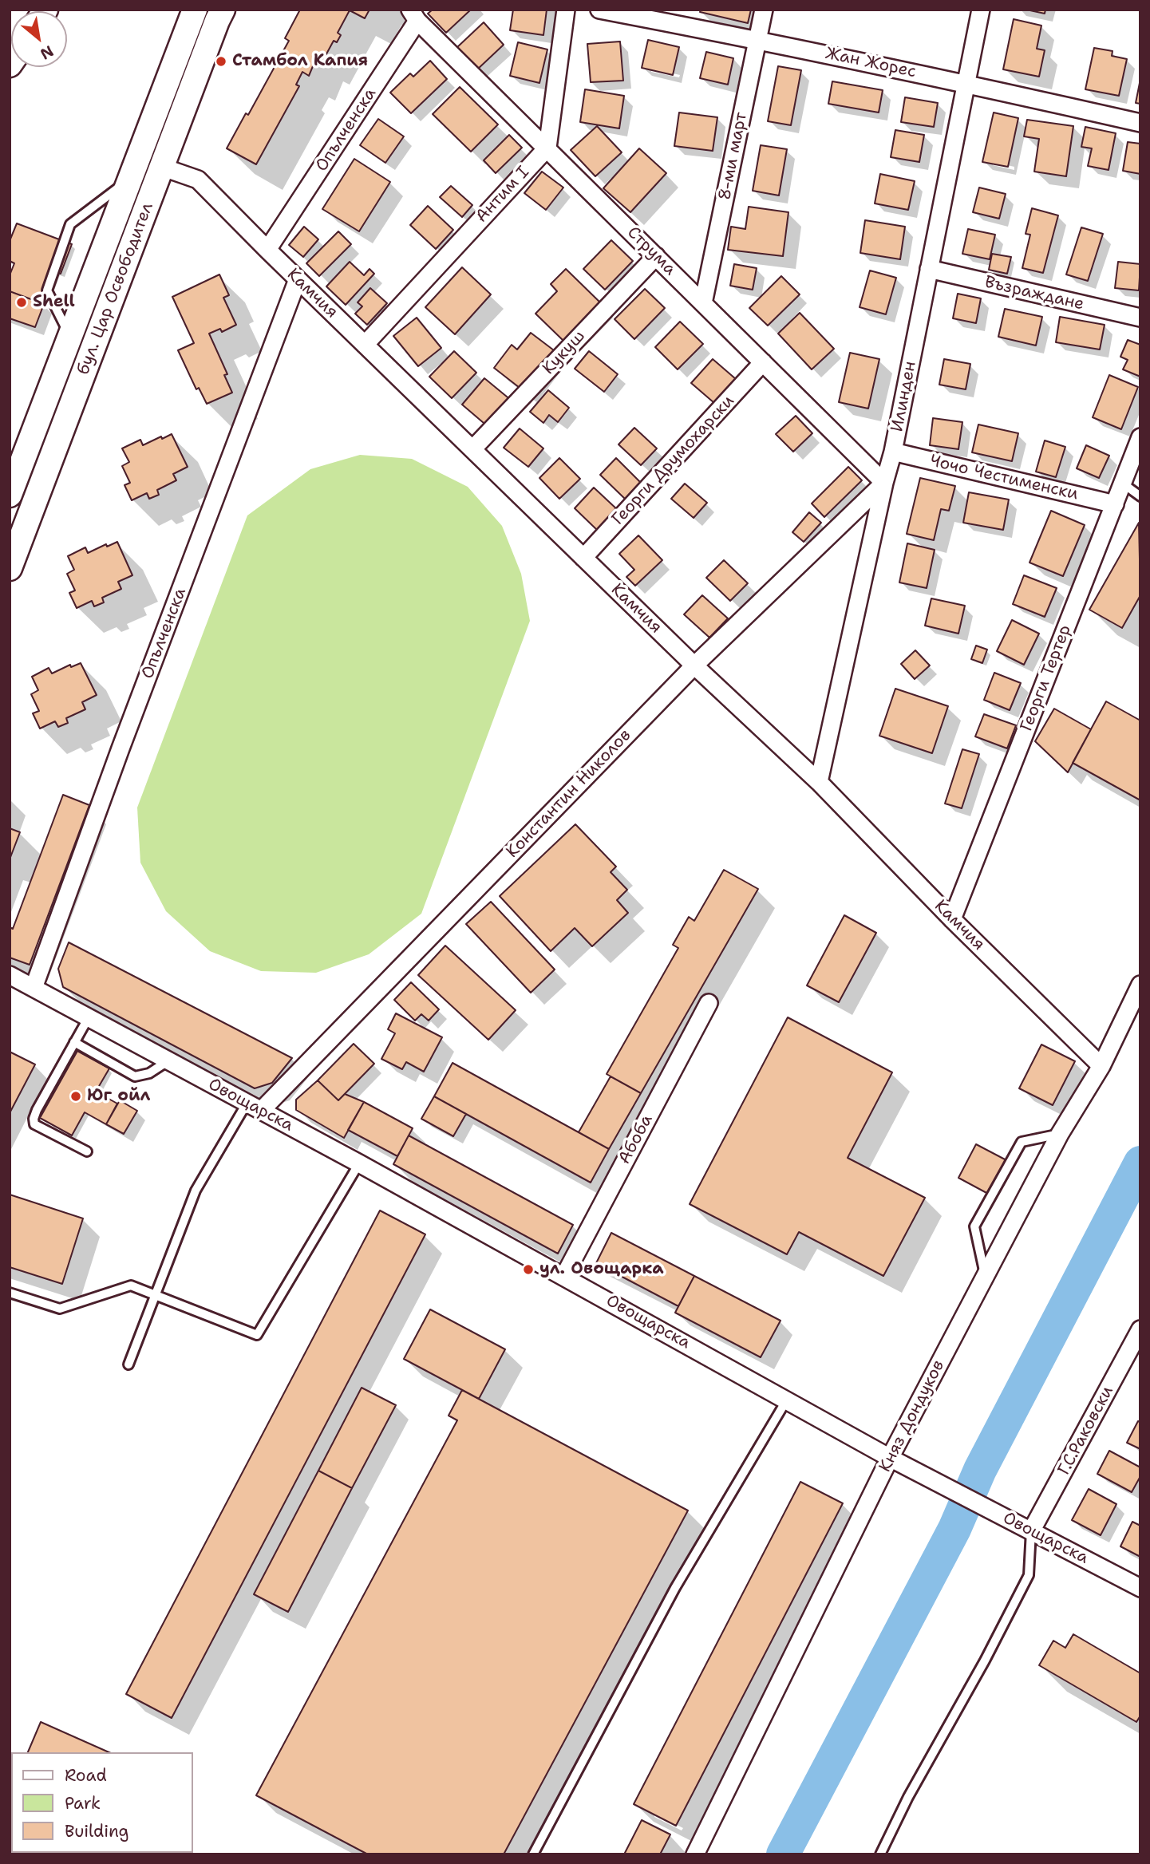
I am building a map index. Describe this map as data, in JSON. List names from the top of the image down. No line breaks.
{"streets":{"main road":["бул. Цар Освободител"],"street":["Жан Жорес","Опълченска","8-ми март","Антим I","Струма","Камчия","Възраждане","Кукуш","Илинден","Георги Друмохарски","Чочо Честименски","Георги Тертер","Константин Николов","Овощарска","Абоба","Княз Дондуков","Г.С.Раковски"]},"crossings":[["Жан Жорес","8-ми март"],["Жан Жорес","Илинден"],["Опълченска","Струма"],["Опълченска","Камчия"],["Опълченска","Овощарска"],["8-ми март","Струма"],["Антим I","Струма"],["Антим I","Камчия"],["Струма","Кукуш"],["Струма","Илинден"],["Струма","Георги Друмохарски"],["Струма","Константин Николов"],["бул. Цар Освободител","Камчия"],["Камчия","Кукуш"],["Камчия","Илинден"],["Камчия","Георги Друмохарски"],["Камчия","Георги Тертер"],["Камчия","Константин Николов"],["Камчия","Княз Дондуков"],["Възраждане","Илинден"],["Илинден","Чочо Честименски"],["Илинден","Константин Николов"],["Чочо Честименски","Георги Тертер"],["Константин Николов","Овощарска"],["Овощарска","Абоба"],["Овощарска","Княз Дондуков"],["Овощарска","Г.С.Раковски"]],"places":["Стамбол Капия","Shell","Юг ойл","ул. Овощарка"],"legend":["Road","Park","Building"],"north":"bottom right"}
